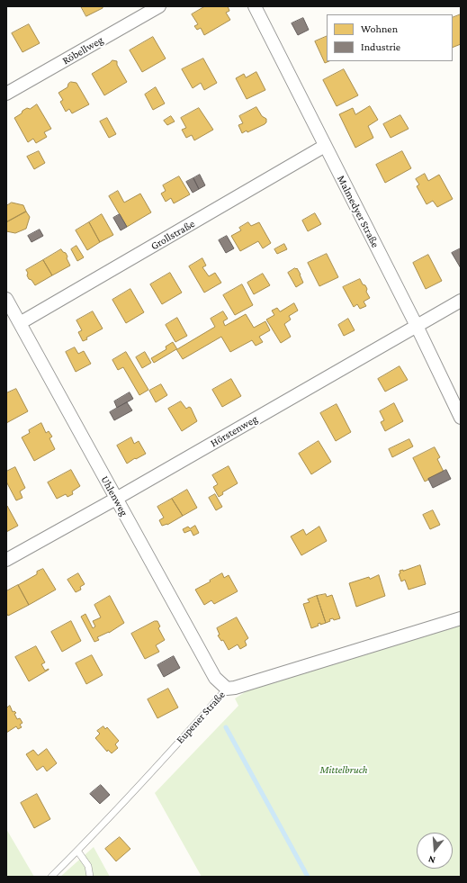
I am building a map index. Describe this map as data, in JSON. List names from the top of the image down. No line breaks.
{"streets":{"street":["Röbellweg","Malmedyer Straße","Grollstraße","Hörstenweg","Uhlenweg","Eupener Straße"]},"crossings":[["Malmedyer Straße","Grollstraße"],["Malmedyer Straße","Hörstenweg"],["Grollstraße","Uhlenweg"],["Hörstenweg","Uhlenweg"],["Uhlenweg","Eupener Straße"]],"parks":["Mittelbruch"],"legend":["Wohnen","Industrie"],"north":"bottom"}
